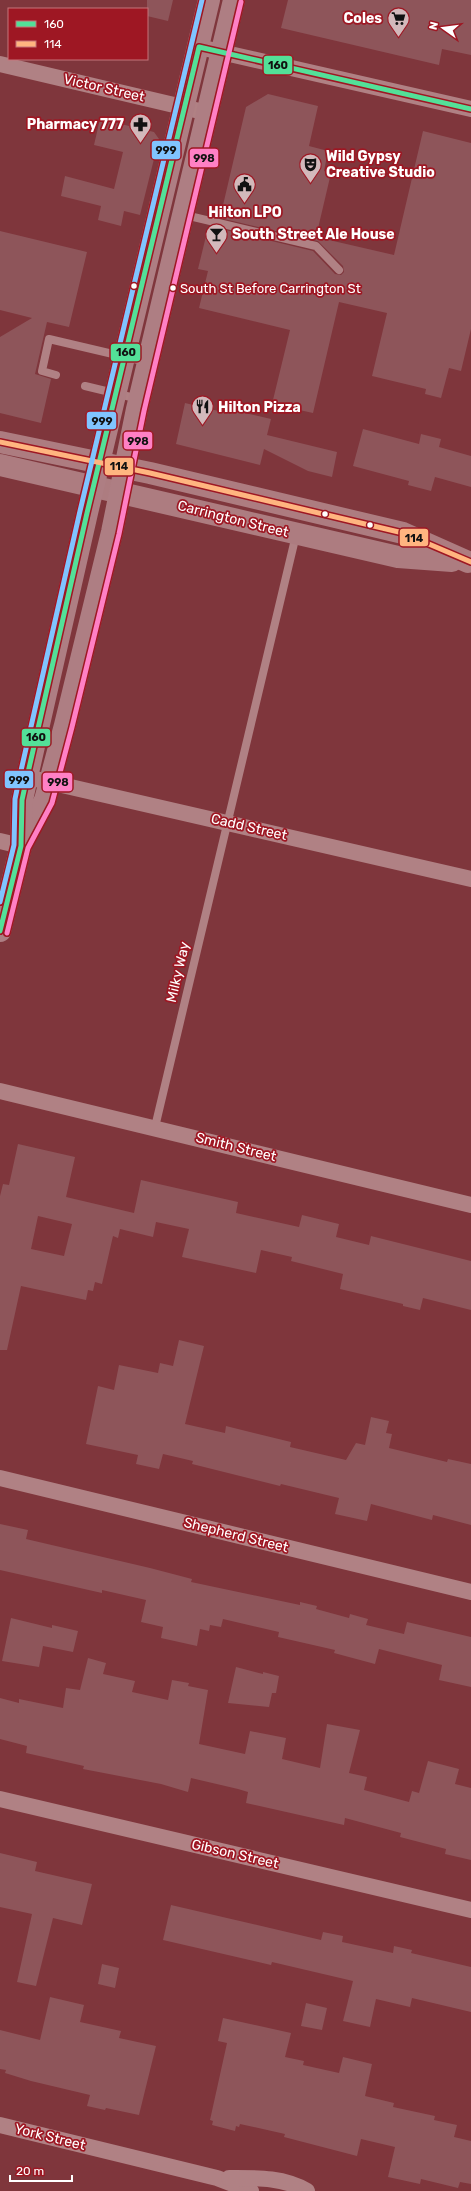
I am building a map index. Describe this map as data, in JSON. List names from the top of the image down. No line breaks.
{"streets":{"main road":["Carrington Street"],"street":["Victor Street","Cadd Street","Smith Street","Shepherd Street","Gibson Street","York Street"],"lane":["Milky Way"]},"crossings":[["Carrington Street","Milky Way"],["Cadd Street","Milky Way"],["Milky Way","Smith Street"]],"places":{"supermarket":["Coles"],"pharmacy":["Pharmacy 777"],"theatre":["Wild Gypsy Creative Studio"],"public building":["Hilton LPO"],"bar":["South Street Ale House"],"other":["South St Before Carrington St"],"restaurant":["Hilton Pizza"]},"lines":["transit line 999","transit line 998","transit line 160","transit line 114"],"legend":["160","114"],"scale_bar":"20 m","north":"left"}
